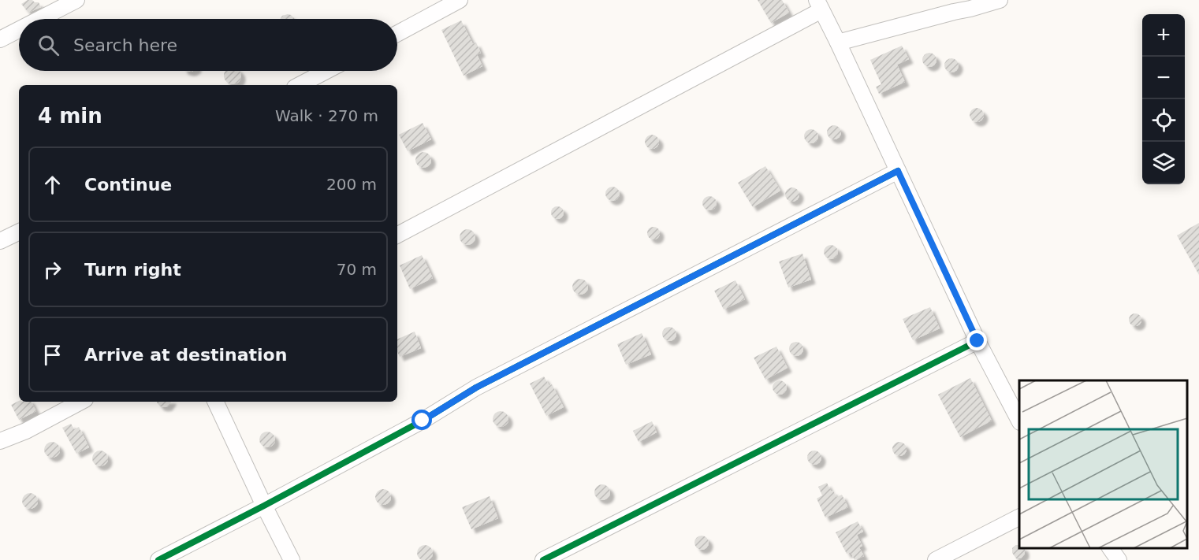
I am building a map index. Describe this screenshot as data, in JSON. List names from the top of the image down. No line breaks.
{"page":{"map_buttons":["+","−"],"search":"Search here","heading":["4 min","Walk · 270 m"],"list":[["Continue","200 m"],["Turn right","70 m"],"Arrive at destination"]}}
